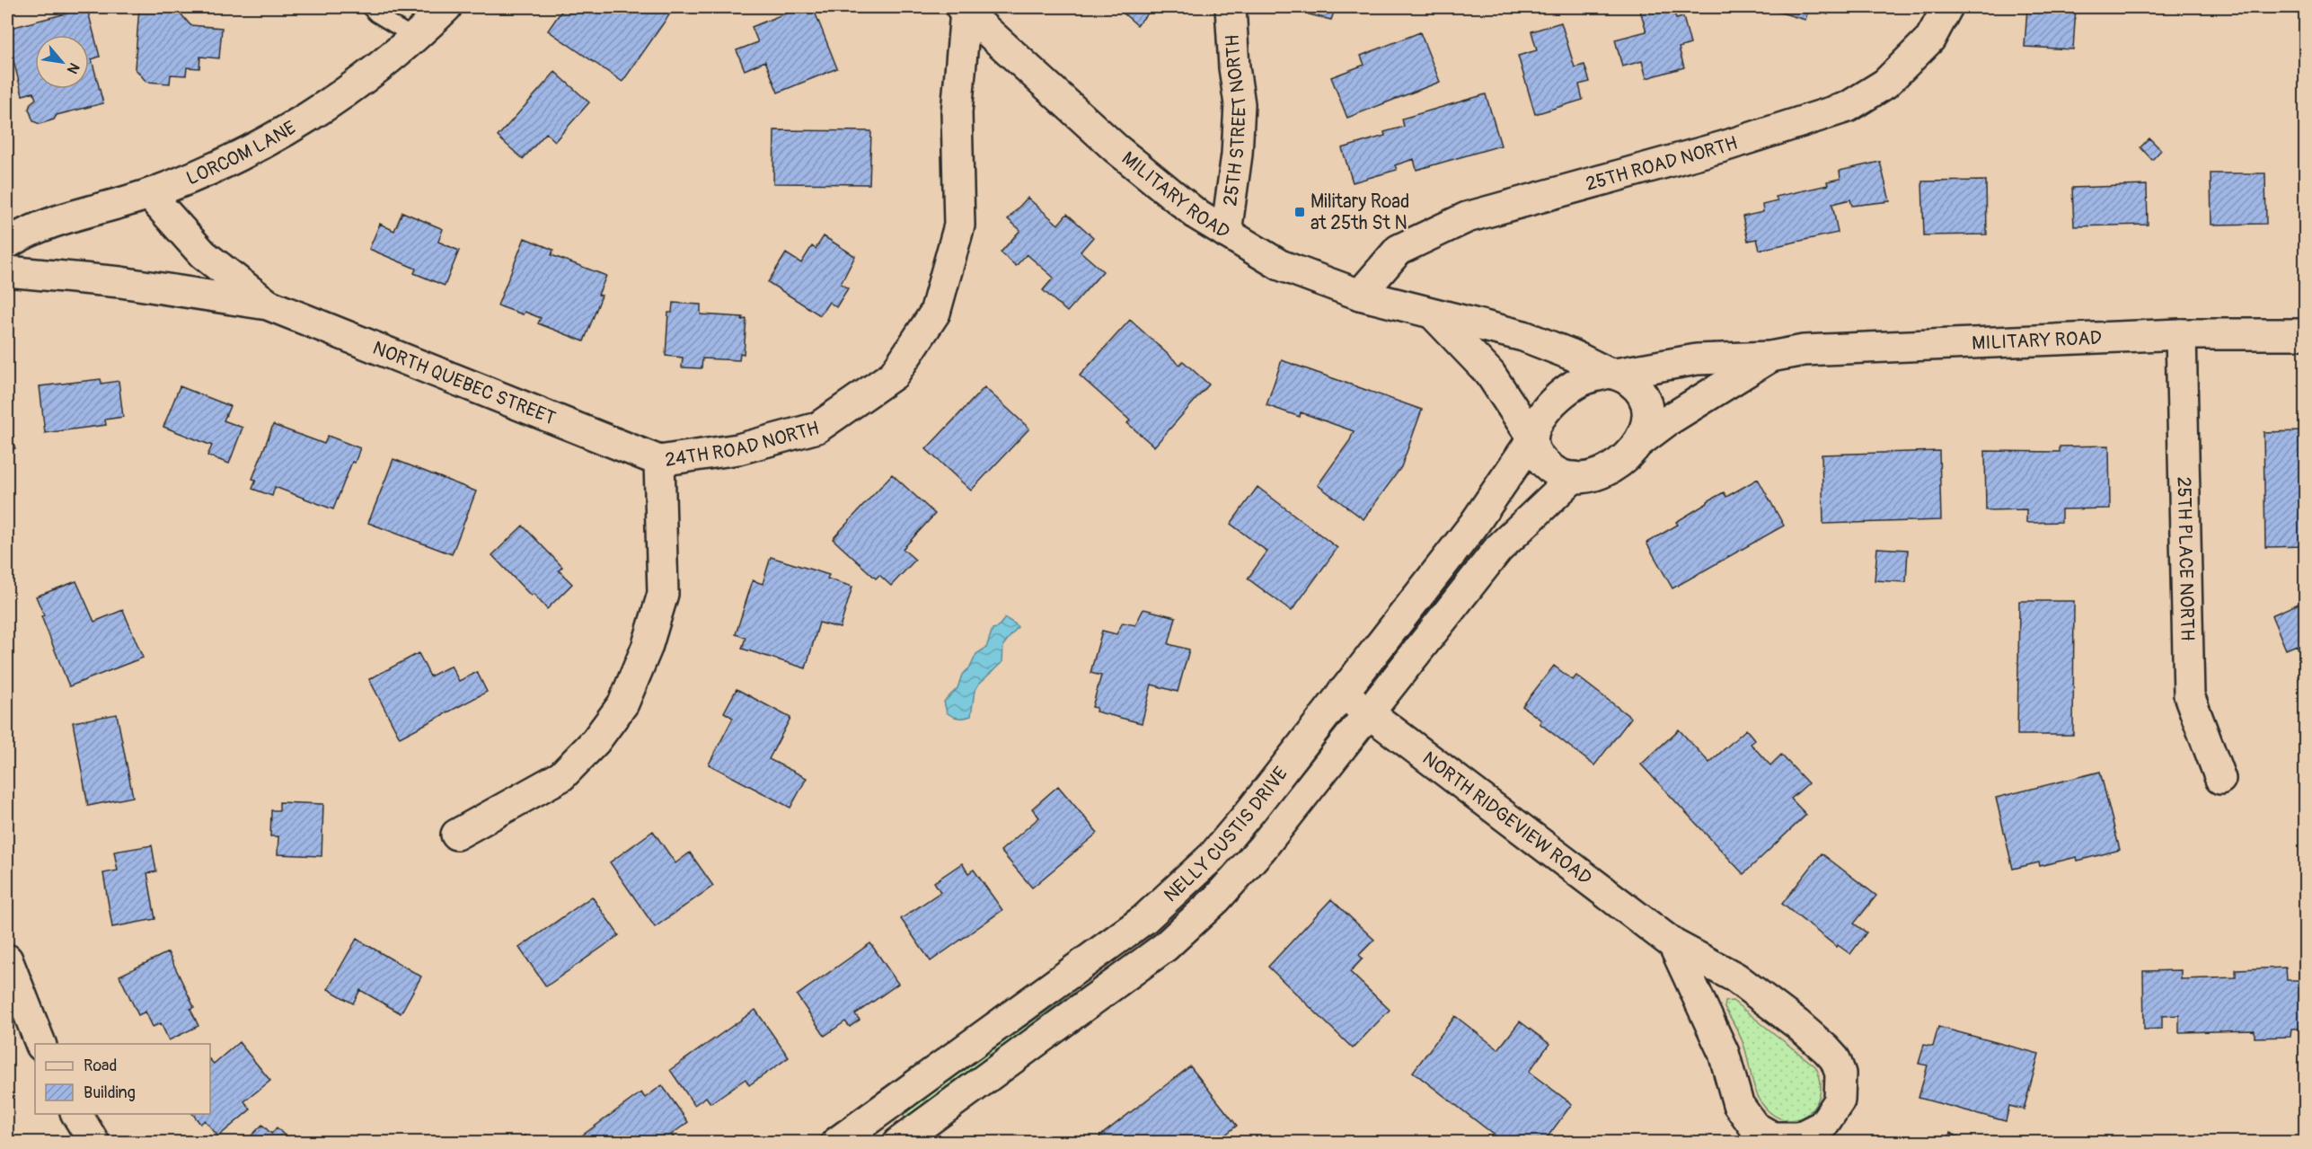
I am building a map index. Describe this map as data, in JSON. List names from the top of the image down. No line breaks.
{"streets":{"street":["25TH STREET NORTH","LORCOM LANE","25TH ROAD NORTH","MILITARY ROAD","NORTH QUEBEC STREET","24TH ROAD NORTH","25TH PLACE NORTH","NORTH RIDGEVIEW ROAD","NELLY CUSTIS DRIVE"]},"crossings":[["25TH STREET NORTH","MILITARY ROAD"],["LORCOM LANE","NORTH QUEBEC STREET"],["25TH ROAD NORTH","MILITARY ROAD"],["MILITARY ROAD","24TH ROAD NORTH"],["MILITARY ROAD","25TH PLACE NORTH"],["MILITARY ROAD","NELLY CUSTIS DRIVE"],["NORTH QUEBEC STREET","24TH ROAD NORTH"],["NORTH RIDGEVIEW ROAD","NELLY CUSTIS DRIVE"]],"places":{"transit":["Military Road at 25th St N"]},"legend":["Road","Building"],"north":"bottom right"}
